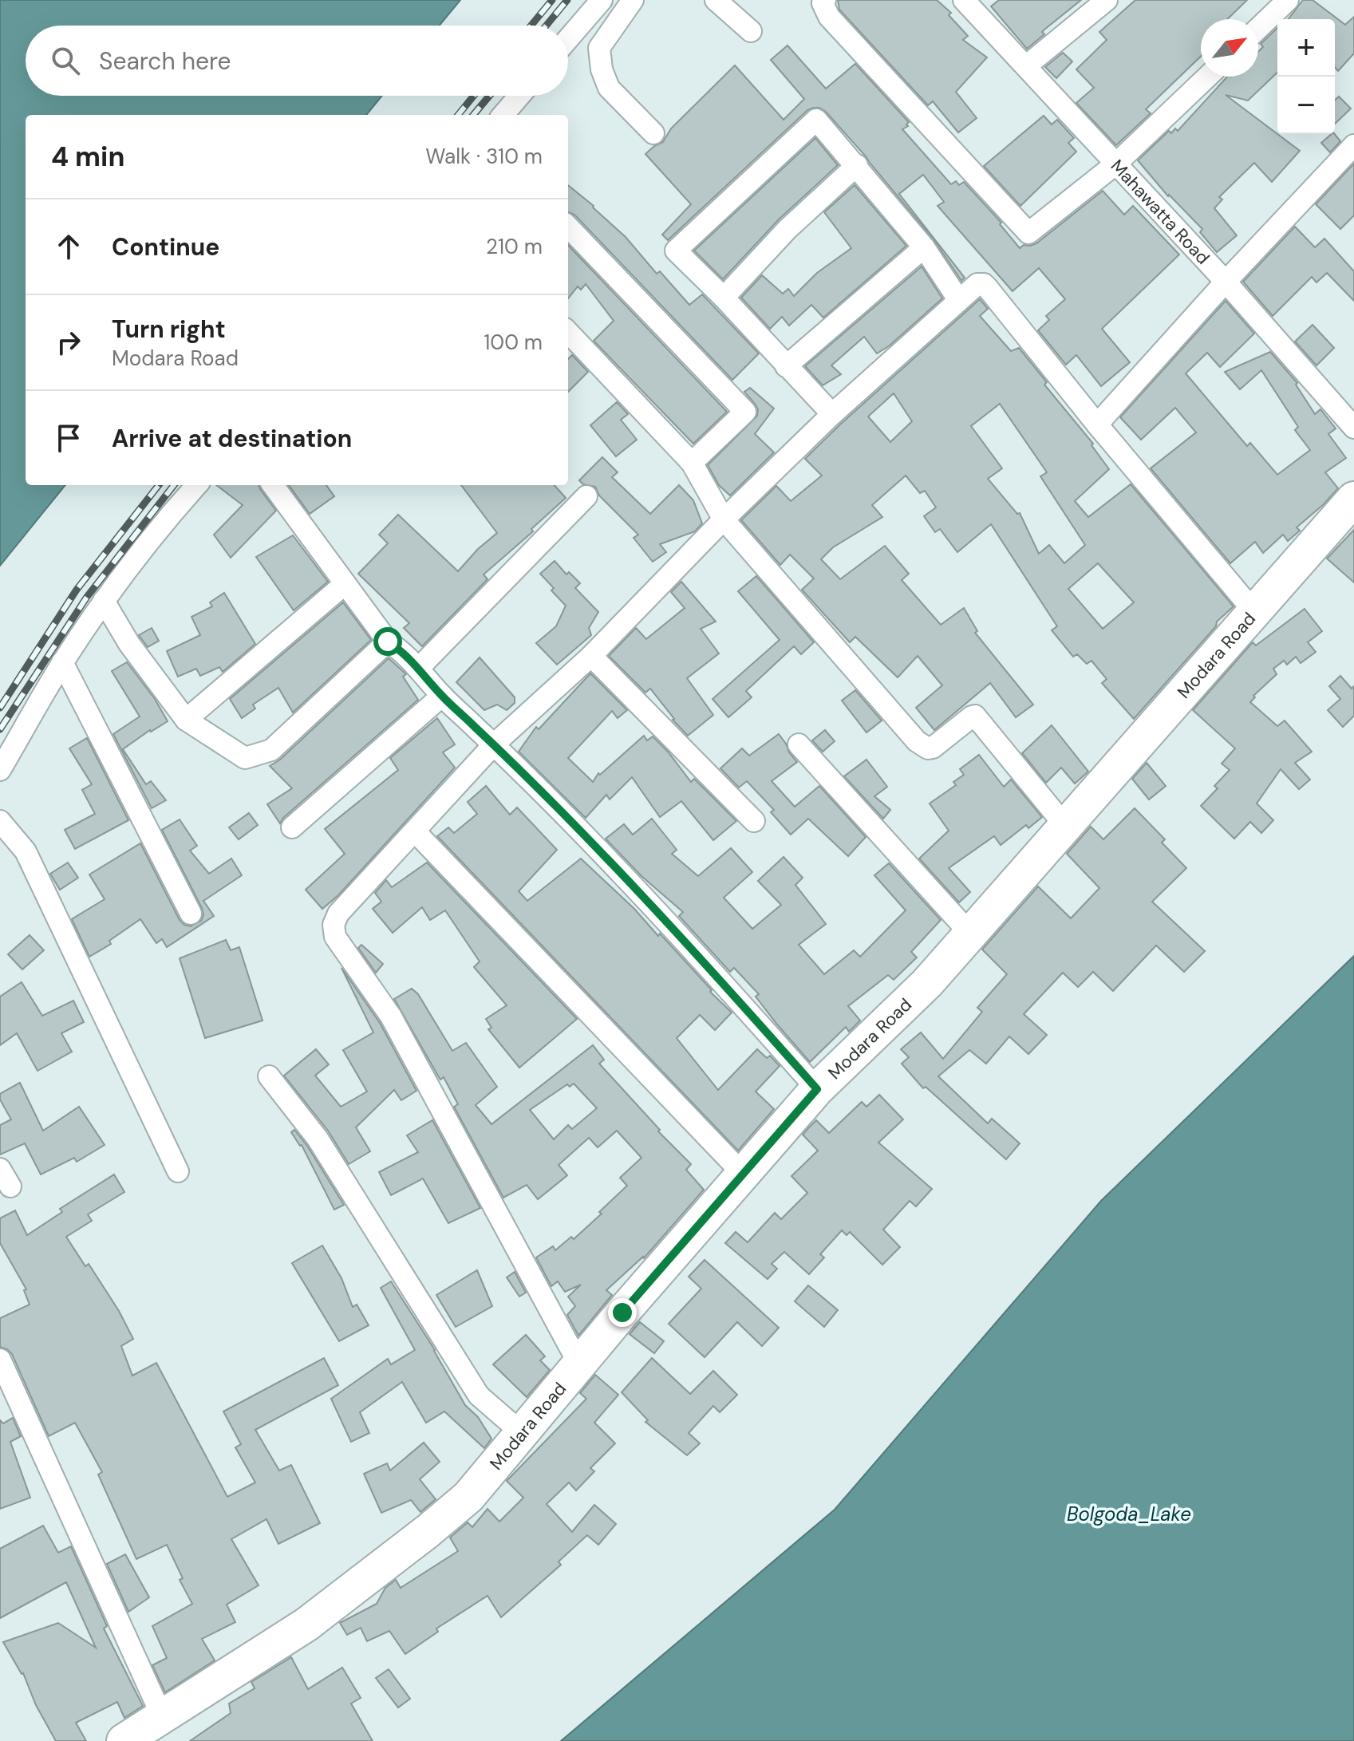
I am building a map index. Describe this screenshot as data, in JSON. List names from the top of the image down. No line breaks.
{"streets":{"main road":["Modara Road"],"street":["Mahawatta Road"]},"water":["Bolgoda_Lake"],"north":"top right","page":{"map_buttons":["+","−"],"search":"Search here","heading":["4 min","Walk · 310 m"],"list":[["Continue","210 m"],["Turn right","Modara Road","100 m"],"Arrive at destination"]}}
